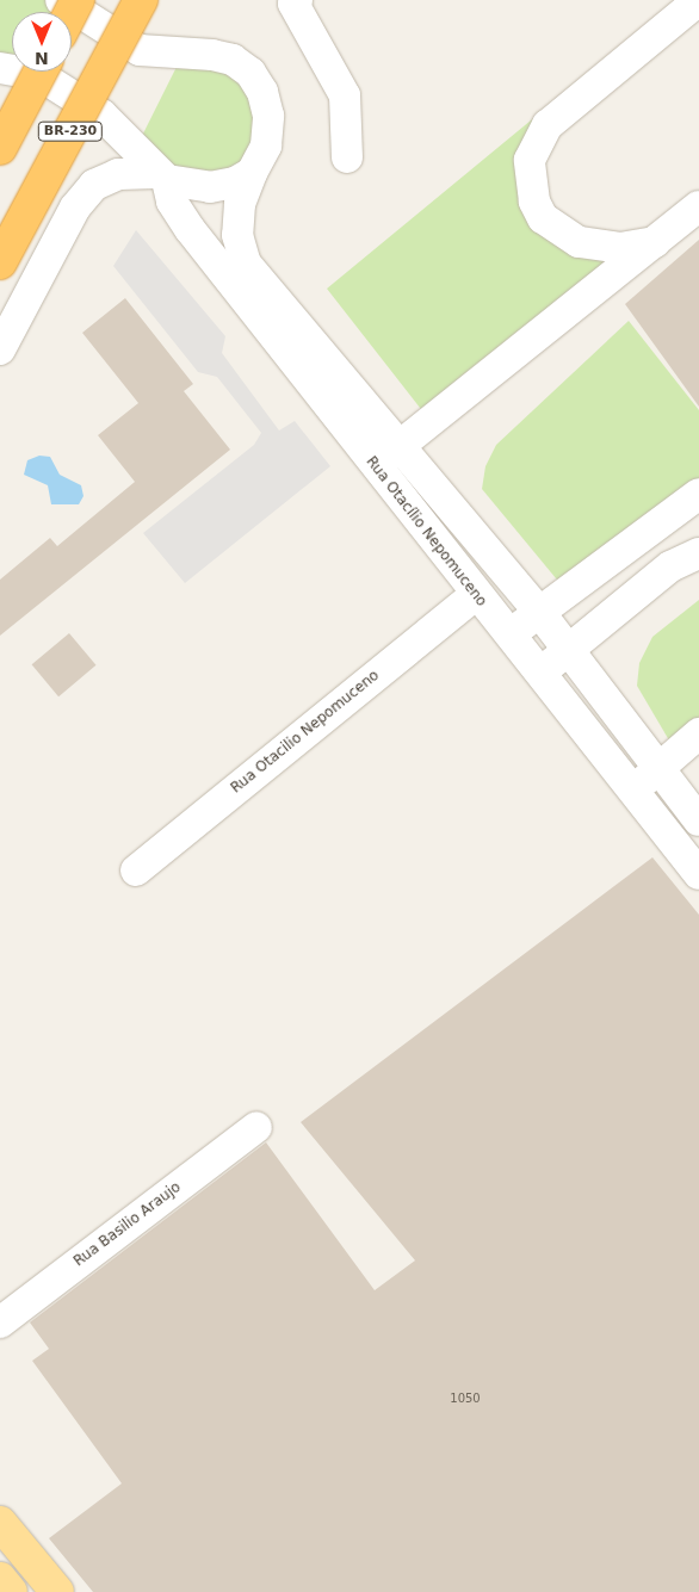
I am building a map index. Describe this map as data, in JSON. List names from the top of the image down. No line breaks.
{"streets":{"highway":["BR-230"],"street":["Rua Otacílio Nepomuceno","Rua Otacilio Nepomuceno","Rua Basilio Araujo"]},"crossings":[["Rua Otacílio Nepomuceno","Rua Otacilio Nepomuceno"]],"house_numbers":["1050"],"north":"bottom"}
